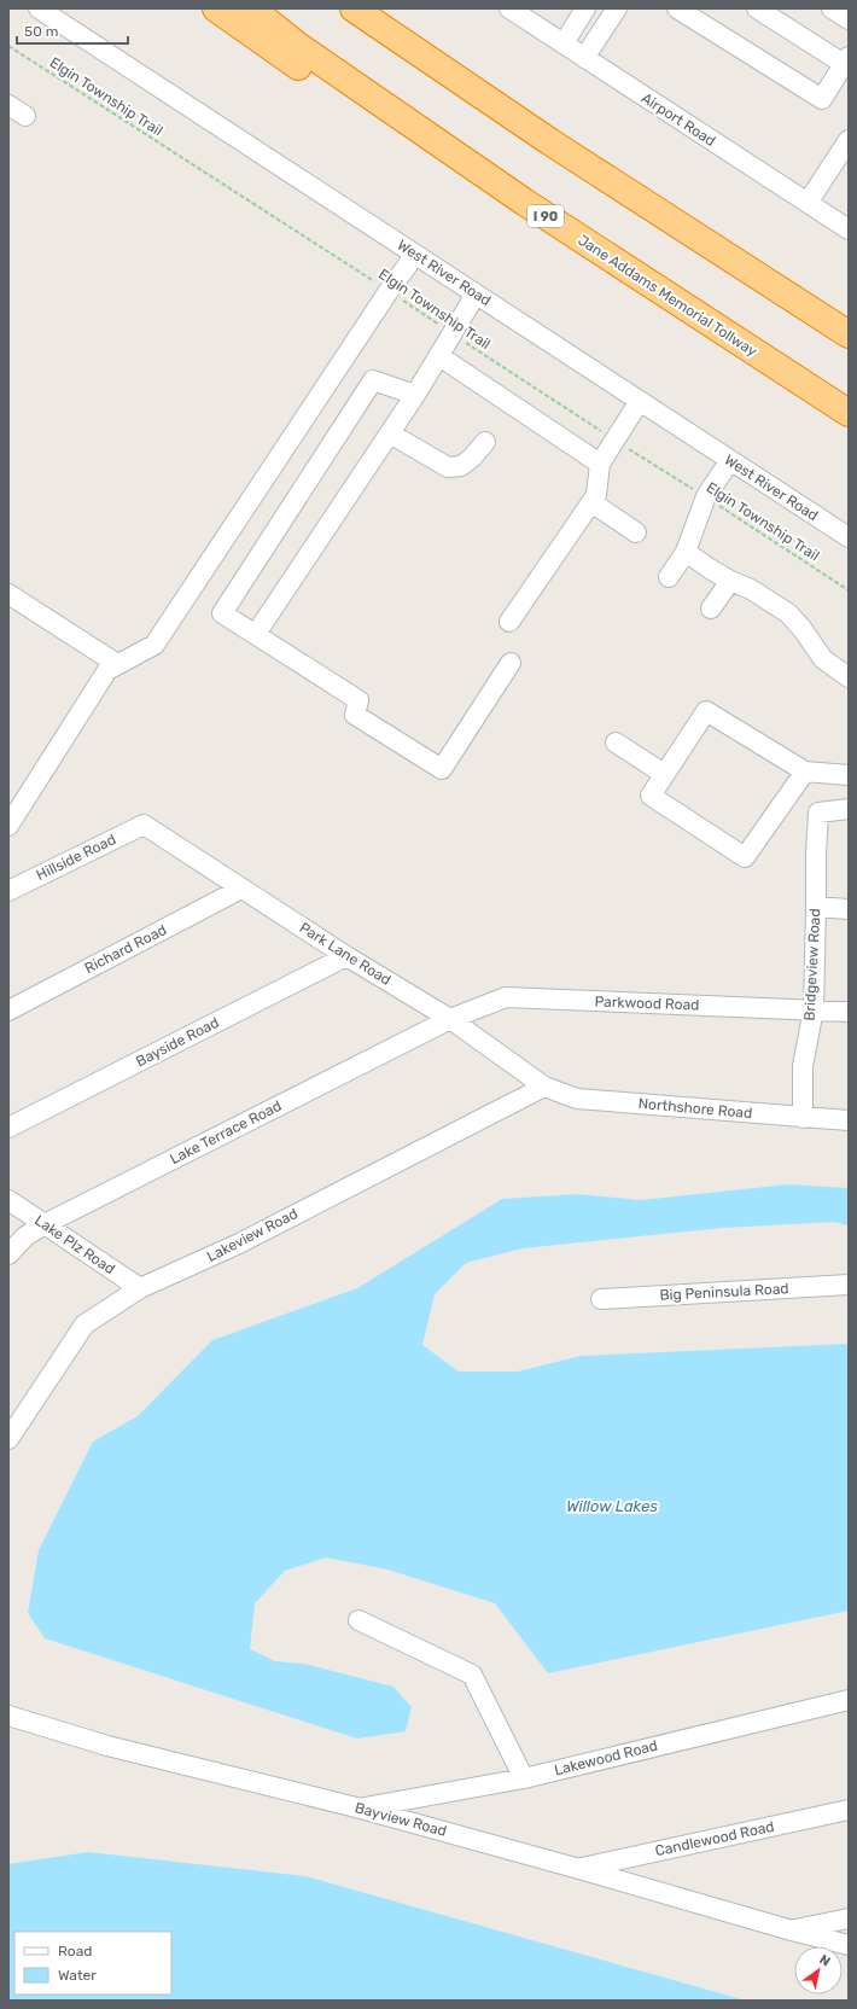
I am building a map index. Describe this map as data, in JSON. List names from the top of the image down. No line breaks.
{"streets":{"highway":["I 90","Jane Addams Memorial Tollway"],"street":["Airport Road","West River Road","Hillside Road","Richard Road","Park Lane Road","Bridgeview Road","Parkwood Road","Bayside Road","Northshore Road","Lake Terrace Road","Lakeview Road","Lake Plz Road","Big Peninsula Road","Lakewood Road","Bayview Road","Candlewood Road"],"path":["Elgin Township Trail"]},"crossings":[["Hillside Road","Park Lane Road"],["Richard Road","Park Lane Road"],["Park Lane Road","Parkwood Road"],["Park Lane Road","Bayside Road"],["Park Lane Road","Northshore Road"],["Park Lane Road","Lake Terrace Road"],["Park Lane Road","Lakeview Road"],["Bridgeview Road","Parkwood Road"],["Bridgeview Road","Northshore Road"],["Parkwood Road","Lake Terrace Road"],["Northshore Road","Lakeview Road"],["Lake Terrace Road","Lake Plz Road"],["Lakeview Road","Lake Plz Road"],["Lakewood Road","Bayview Road"],["Bayview Road","Candlewood Road"]],"water":["Willow Lakes"],"legend":["Road","Water"],"scale_bar":"50 m","north":"top right"}
